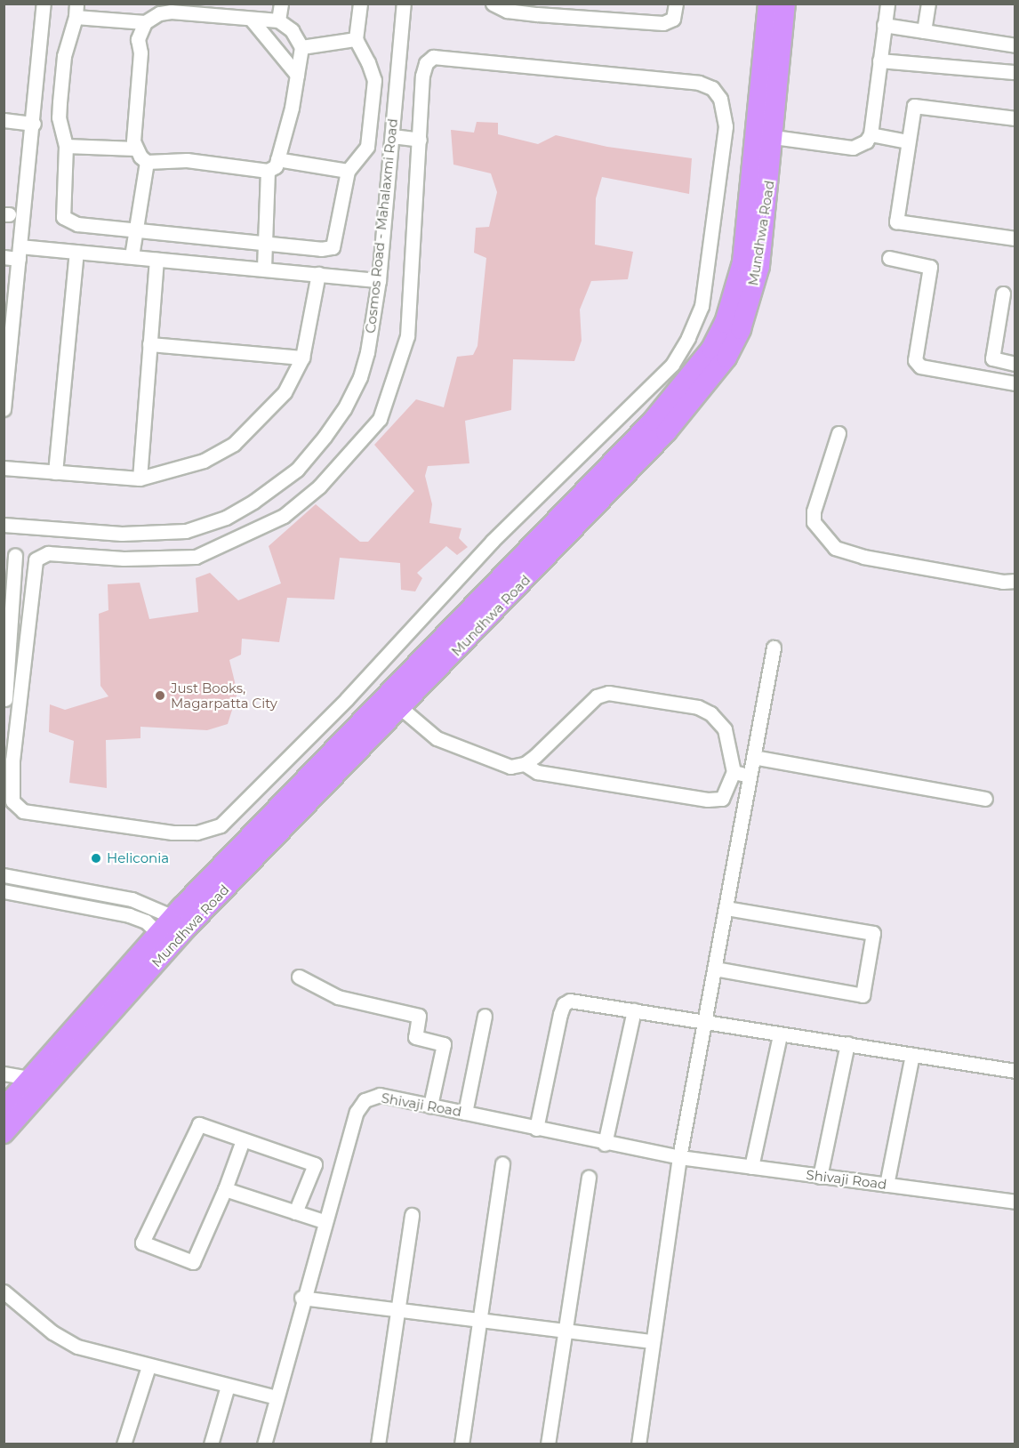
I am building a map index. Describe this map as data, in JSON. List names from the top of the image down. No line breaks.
{"streets":{"highway":["Mundhwa Road"],"street":["Cosmos Road - Mahalaxmi Road","Shivaji Road"]},"places":["Just Books, Magarpatta City","Heliconia"]}
